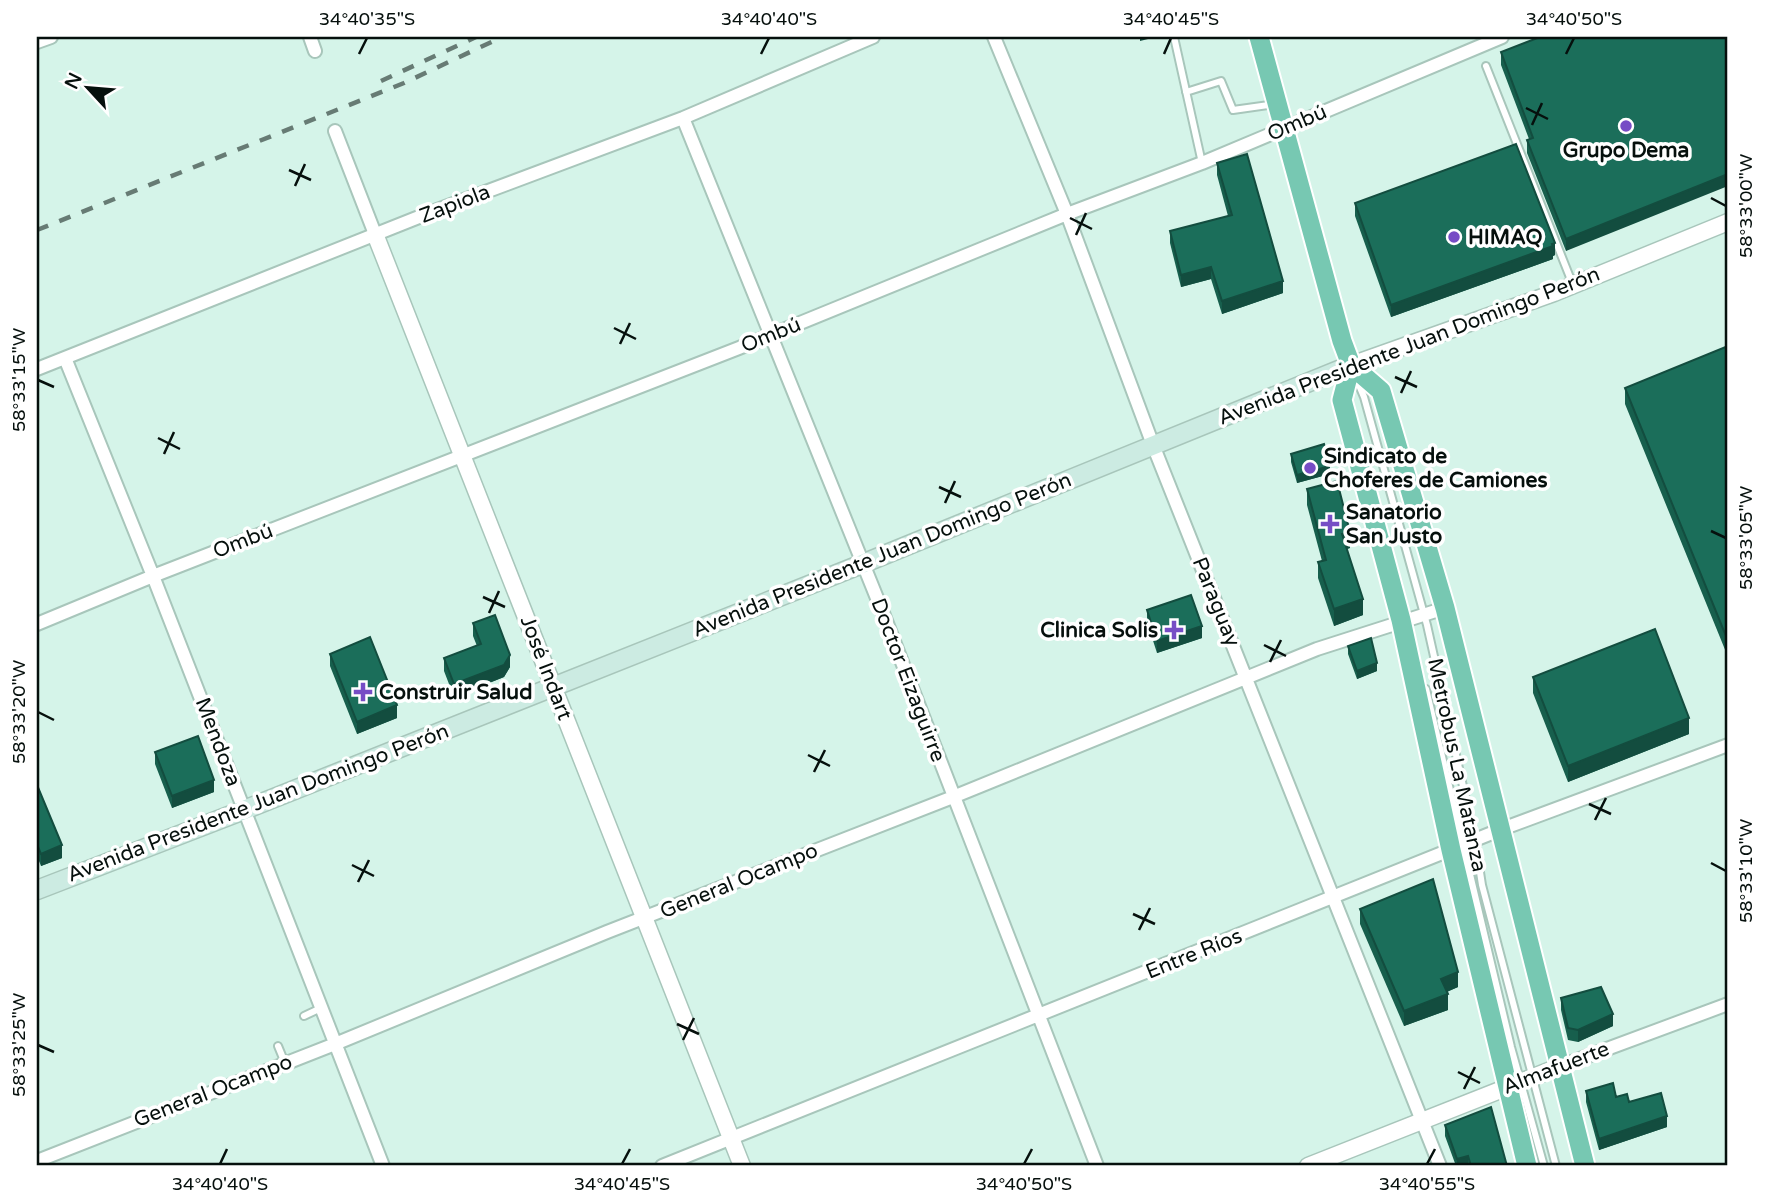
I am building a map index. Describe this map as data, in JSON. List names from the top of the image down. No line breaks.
{"streets":{"main road":["Avenida Presidente Juan Domingo Perón"],"street":["Ombú","Zapiola","Paraguay","José Indart","Doctor Eizaguirre","Mendoza","General Ocampo","Entre Ríos","Almafuerte"],"lane":["Metrobus La Matanza"]},"crossings":[["Ombú","Paraguay"],["Ombú","José Indart"],["Ombú","Doctor Eizaguirre"],["Ombú","Mendoza"],["Zapiola","José Indart"],["Zapiola","Doctor Eizaguirre"],["Zapiola","Mendoza"],["Avenida Presidente Juan Domingo Perón","Paraguay"],["Avenida Presidente Juan Domingo Perón","José Indart"],["Avenida Presidente Juan Domingo Perón","Doctor Eizaguirre"],["Avenida Presidente Juan Domingo Perón","Mendoza"],["Avenida Presidente Juan Domingo Perón","Metrobus La Matanza"],["Paraguay","General Ocampo"],["Paraguay","Entre Ríos"],["Paraguay","Almafuerte"],["José Indart","General Ocampo"],["José Indart","Entre Ríos"],["Doctor Eizaguirre","General Ocampo"],["Doctor Eizaguirre","Entre Ríos"],["Mendoza","General Ocampo"],["Metrobus La Matanza","General Ocampo"],["Metrobus La Matanza","Entre Ríos"],["Metrobus La Matanza","Almafuerte"]],"places":{"other":["Grupo Dema","HIMAQ","Sindicato de Choferes de Camiones"],"health":["Sanatorio San Justo","Clinica Solis","Construir Salud"]},"north":"top left","coordinates":["34°40'35\"S","34°40'40\"S","34°40'45\"S","34°40'50\"S","58°33'00\"W","58°33'15\"W","58°33'05\"W","58°33'20\"W","58°33'10\"W","58°33'25\"W","34°40'55\"S"]}
